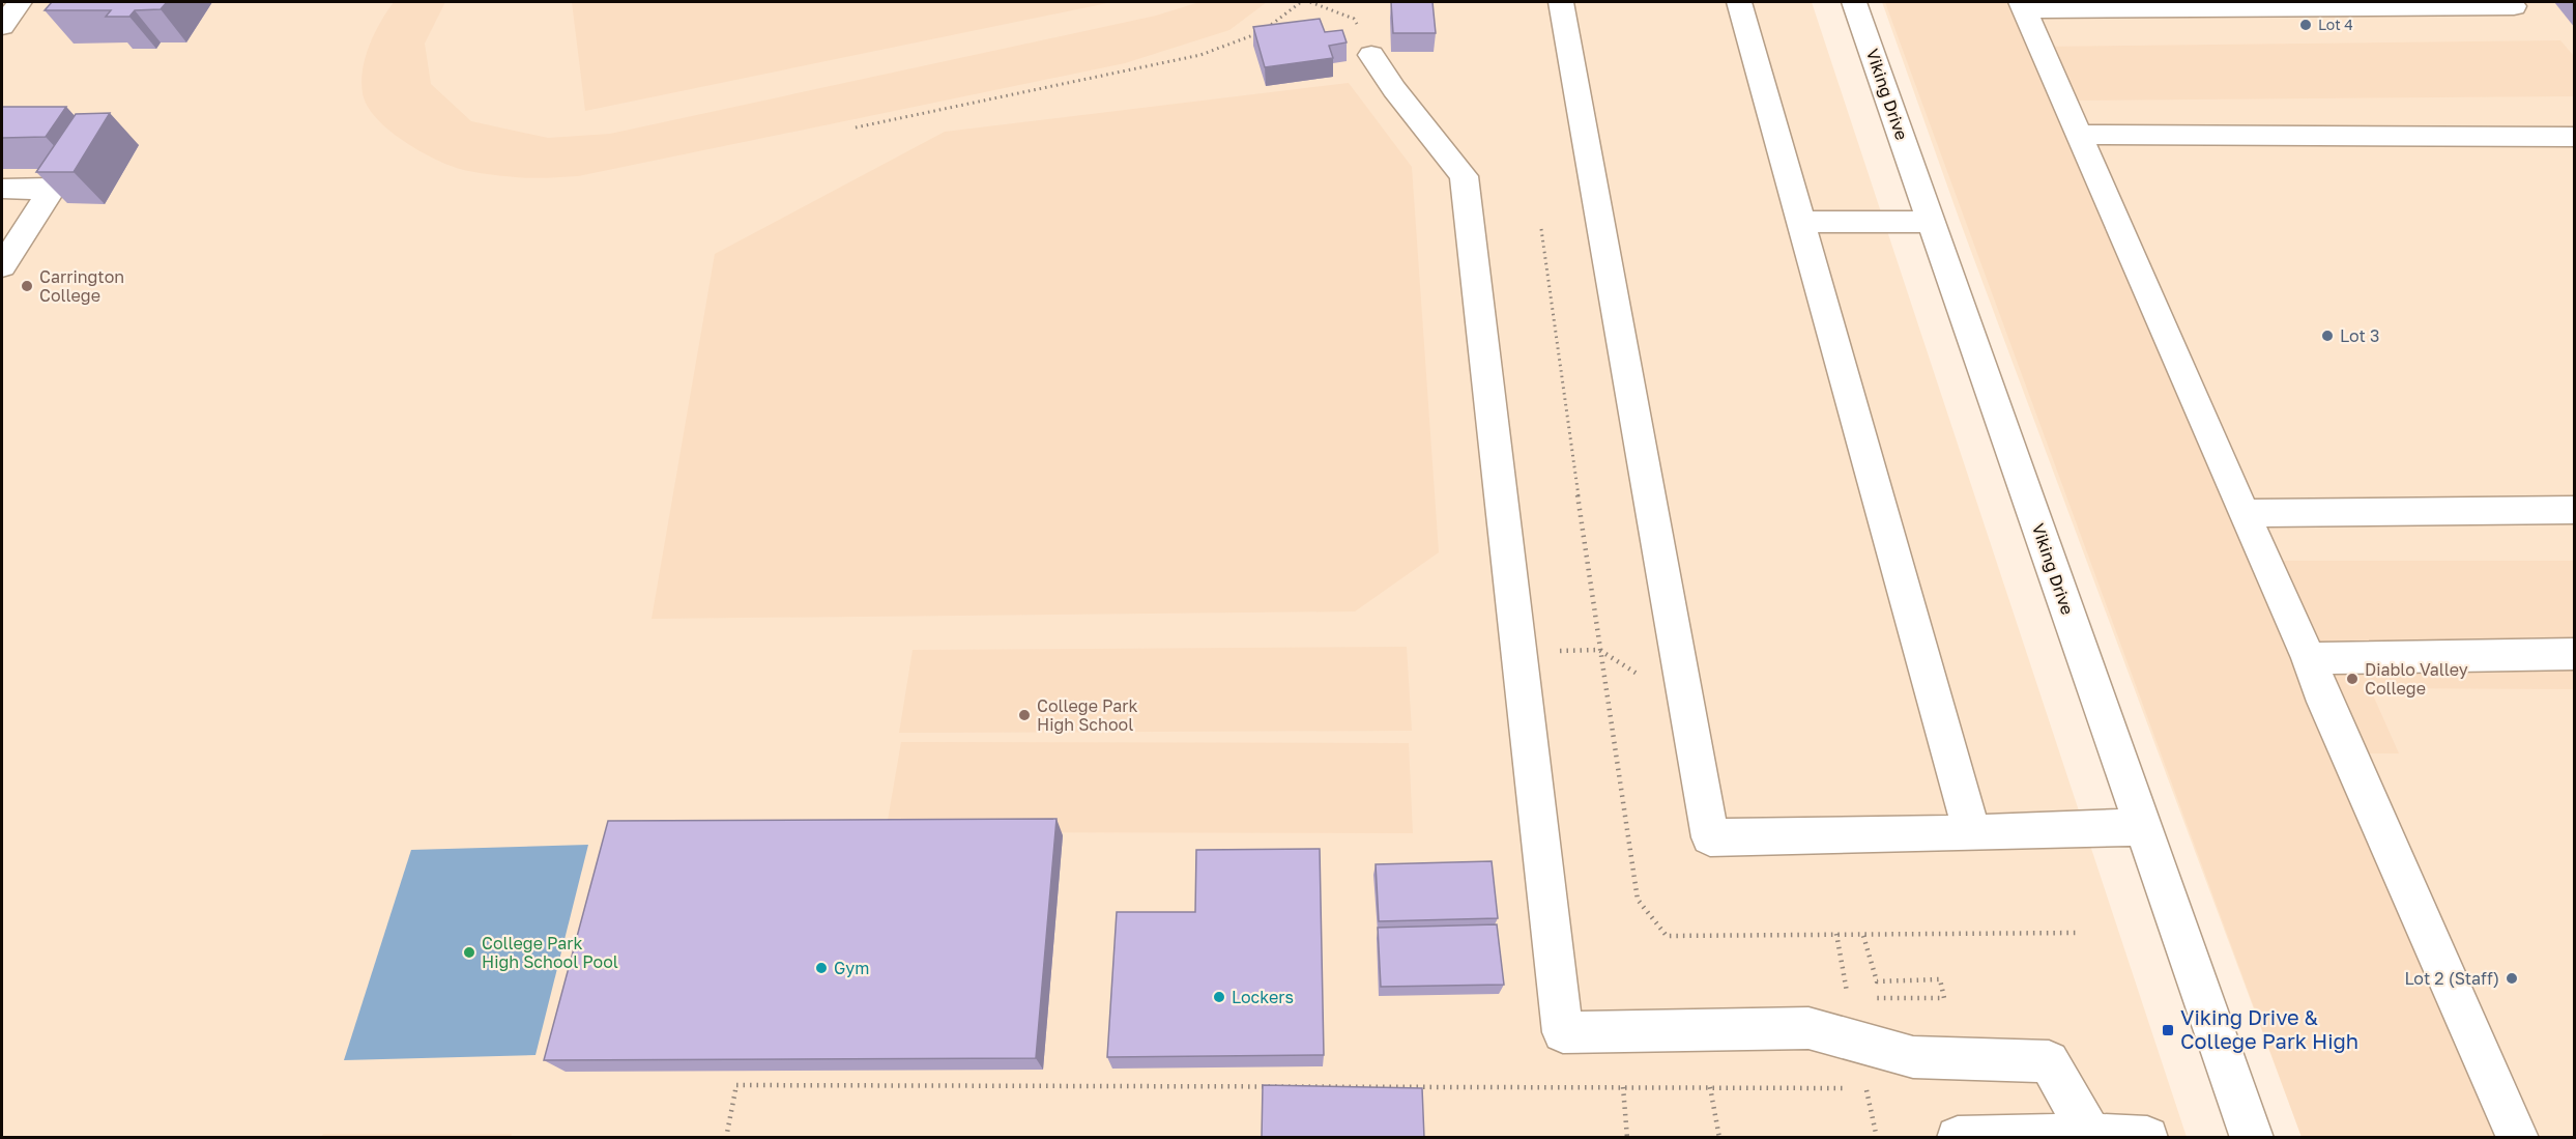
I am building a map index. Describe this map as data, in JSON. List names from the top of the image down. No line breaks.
{"streets":{"street":["Viking Drive"]},"places":{"other":["Lot 4","Carrington College","Lot 3","Diablo Valley College","College Park High School","College Park High School Pool","Gym","Lot 2 (Staff)","Lockers"],"transit":["Viking Drive & College Park High"]}}
